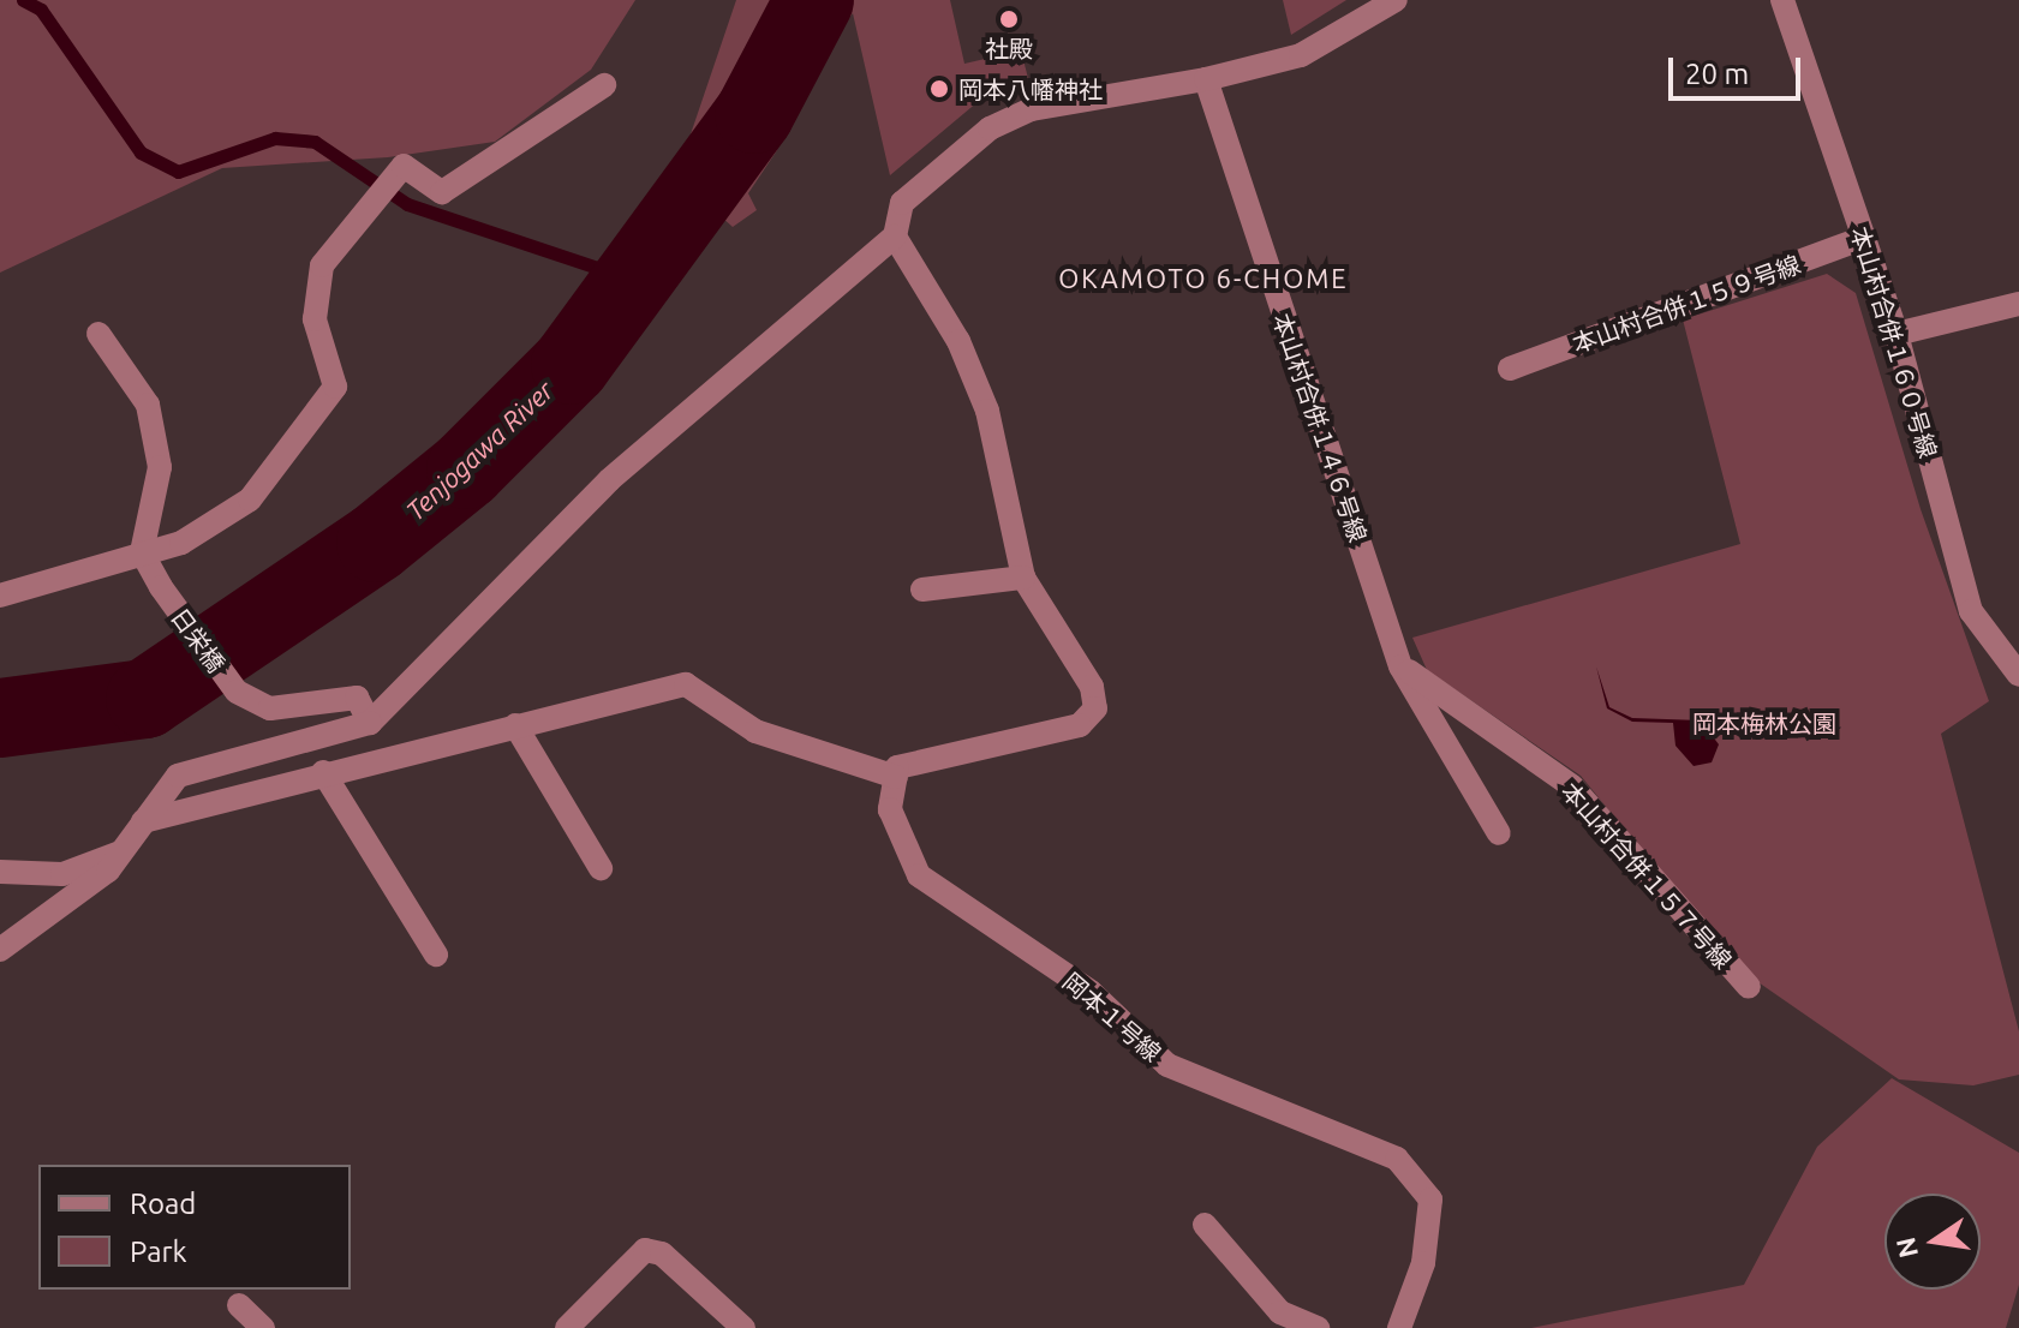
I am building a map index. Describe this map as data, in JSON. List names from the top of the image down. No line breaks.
{"streets":{"street":["本山村合併１５９号線","本山村合併１６０号線","本山村合併１４６号線","日栄橋","本山村合併１５７号線","岡本１号線"]},"crossings":[["本山村合併１５９号線","本山村合併１６０号線"],["本山村合併１４６号線","本山村合併１５７号線"]],"districts":["OKAMOTO 6-CHOME"],"water":["Tenjogawa River"],"parks":["岡本梅林公園"],"places":["社殿","岡本八幡神社"],"legend":["Road","Park"],"scale_bar":"20 m","north":"left"}
